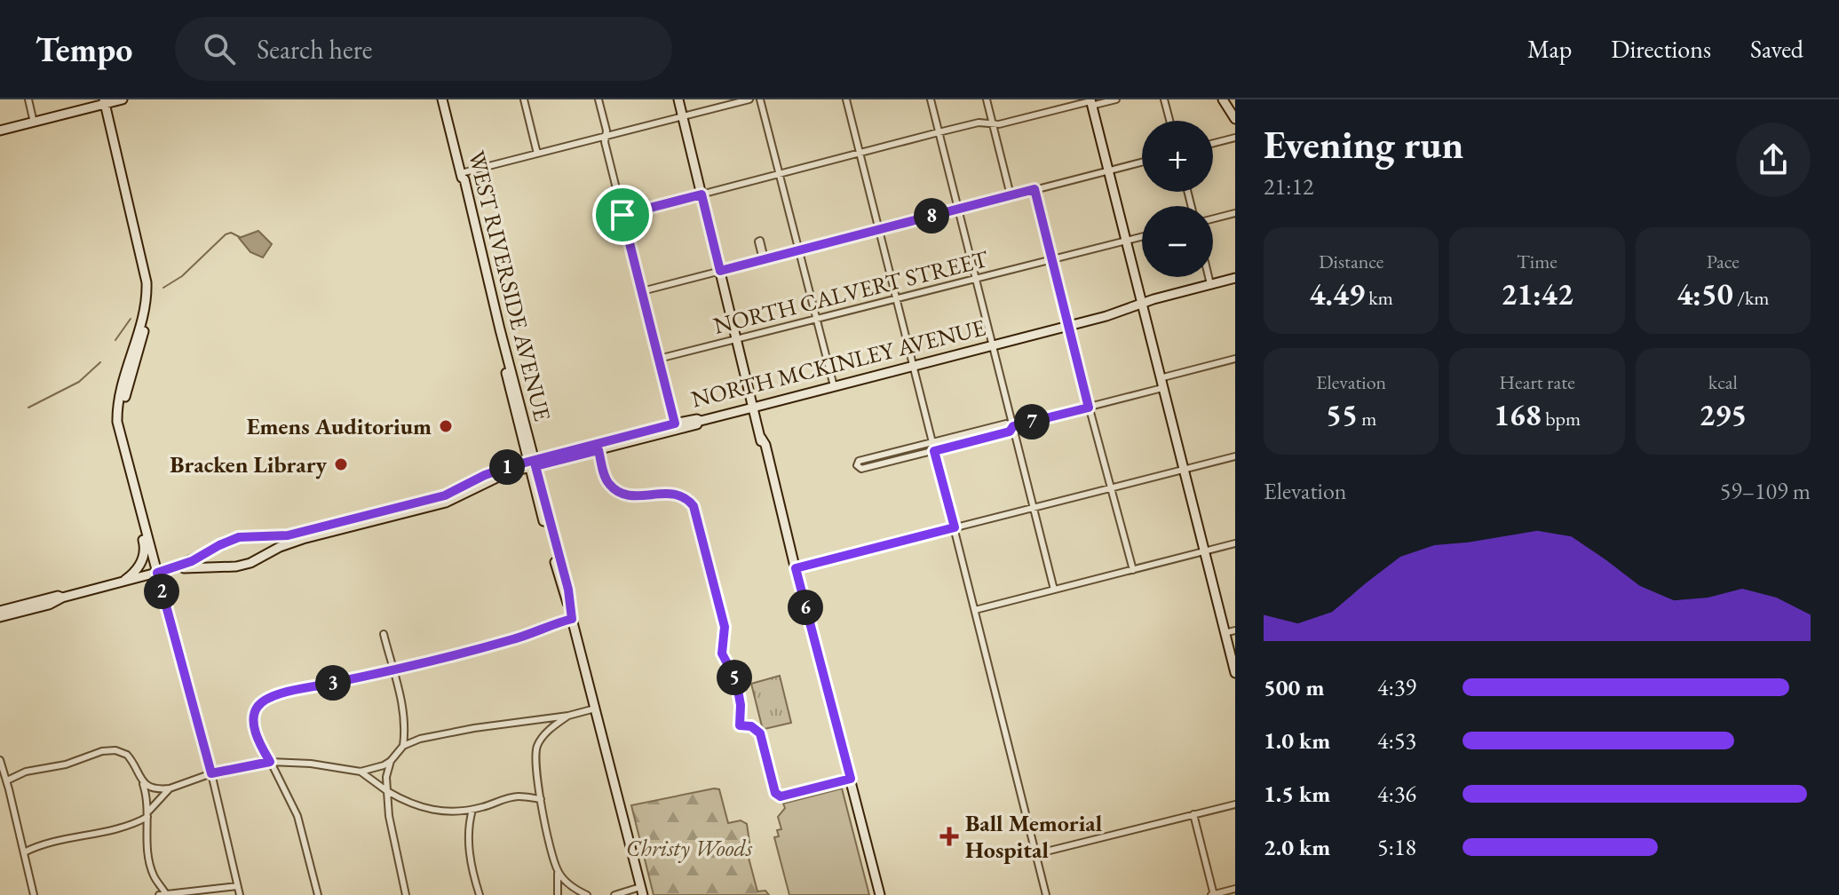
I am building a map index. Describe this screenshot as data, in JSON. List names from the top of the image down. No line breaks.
{"streets":{"main road":["WEST RIVERSIDE AVENUE","NORTH MCKINLEY AVENUE"],"street":["NORTH CALVERT STREET"]},"crossings":[["WEST RIVERSIDE AVENUE","NORTH MCKINLEY AVENUE"]],"parks":["Christy Woods"],"places":{"other":["Emens Auditorium","Bracken Library"],"health":["Ball Memorial Hospital"]},"page":{"header":"Tempo","search":"Search here","nav":["Map","Directions","Saved"],"heading":["Evening run","21:12"],"map_buttons":["+","−"],"pins":["8","7","1","2","6","5","3"],"stats":[["Distance","4.49 km"],["Time","21:42"],["Pace","4:50 /km"],["Elevation","55 m"],["Heart rate","168 bpm"],["kcal","295"]],"chart":["Elevation","59–109 m"],"list":[{"name":"500 m","note":"4:39"},{"name":"1.0 km","note":"4:53"},{"name":"1.5 km","note":"4:36"},{"name":"2.0 km","note":"5:18"}]}}
